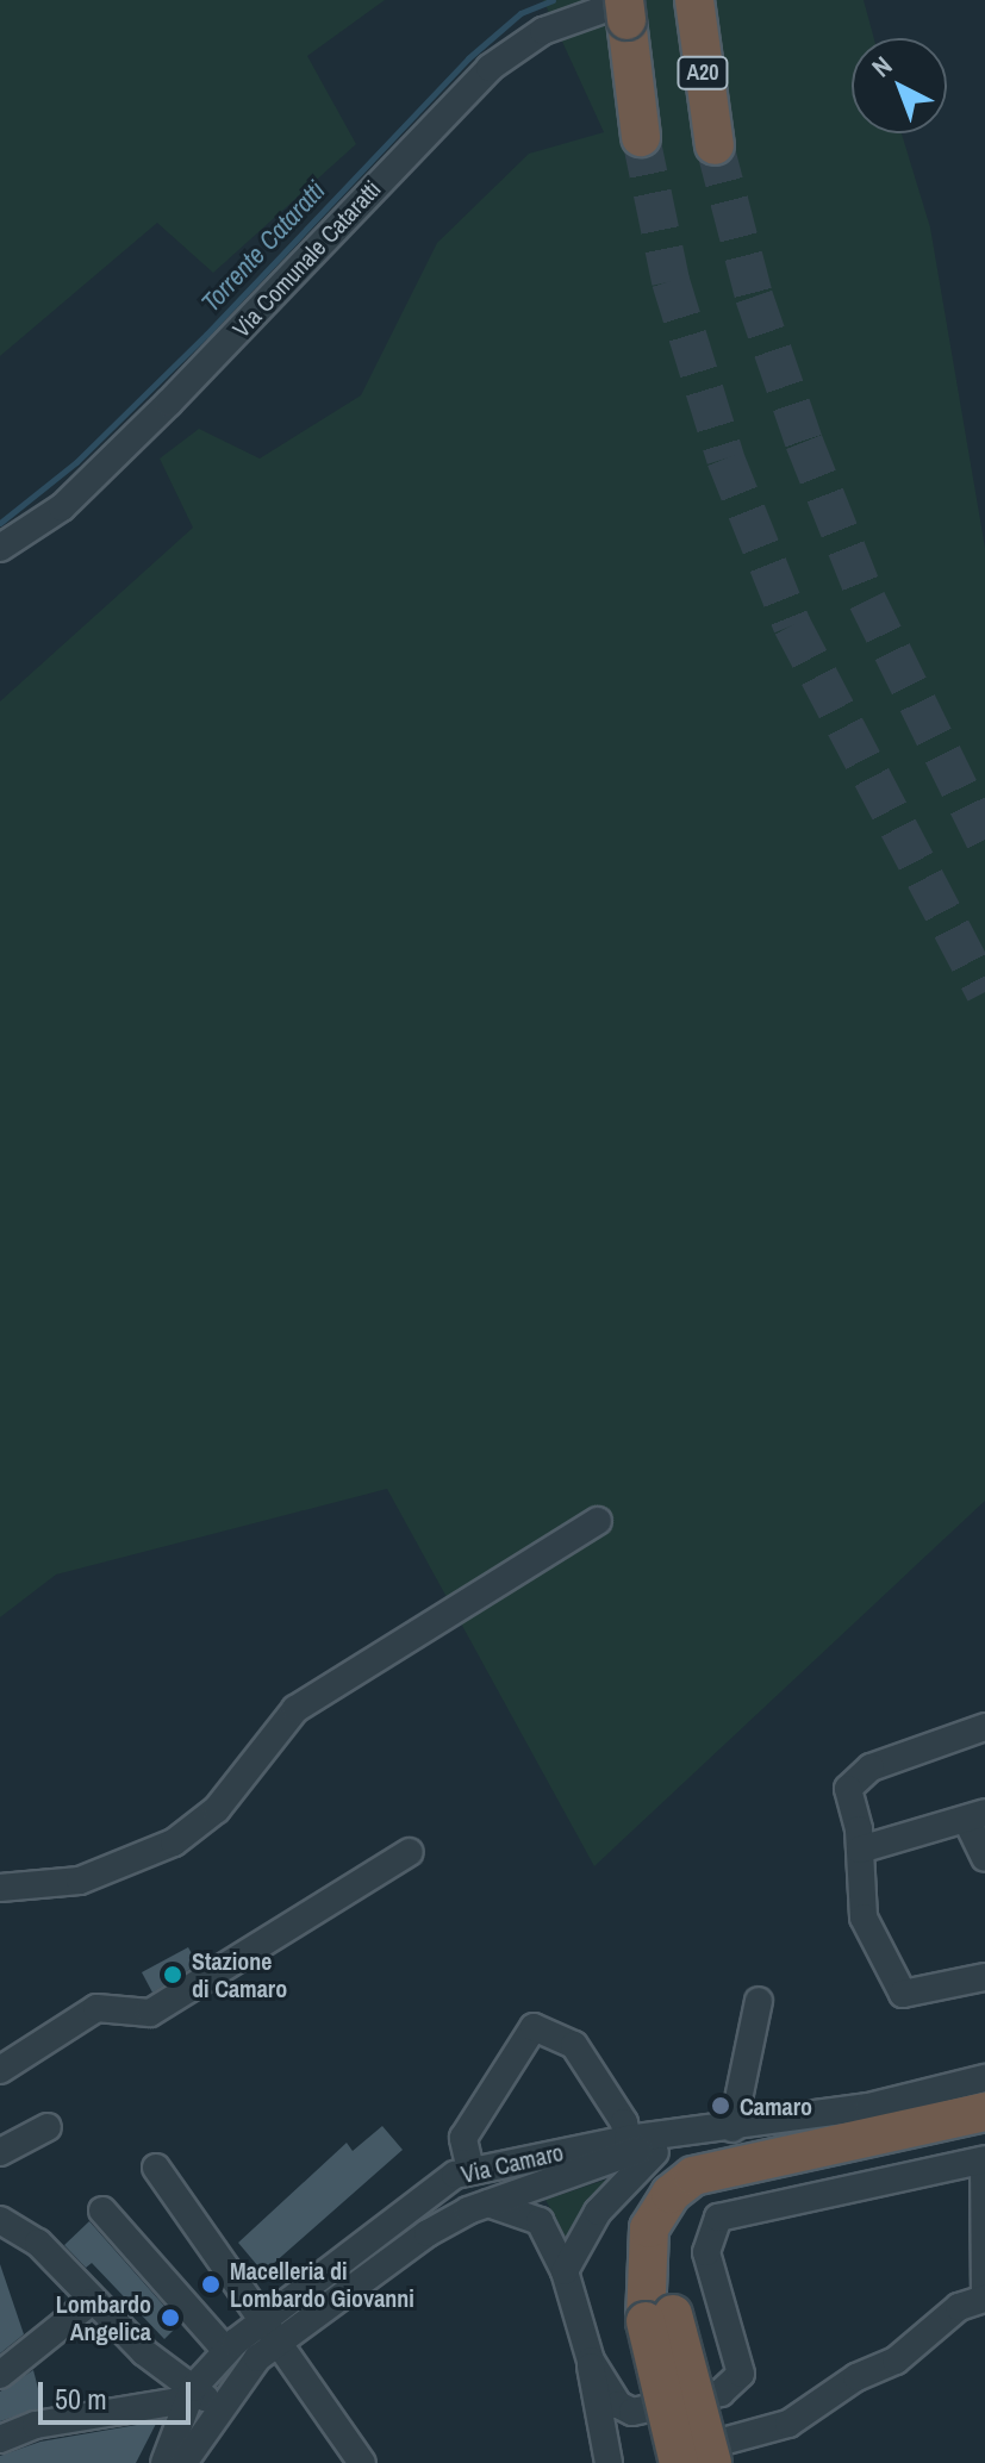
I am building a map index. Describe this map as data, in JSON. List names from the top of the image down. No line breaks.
{"streets":{"highway":["A20"],"street":["Via Comunale Cataratti","Via Camaro"]},"water":["Torrente Cataratti"],"places":["Stazione di Camaro","Camaro","Macelleria di Lombardo Giovanni","Lombardo Angelica"],"scale_bar":"50 m","north":"top left"}
